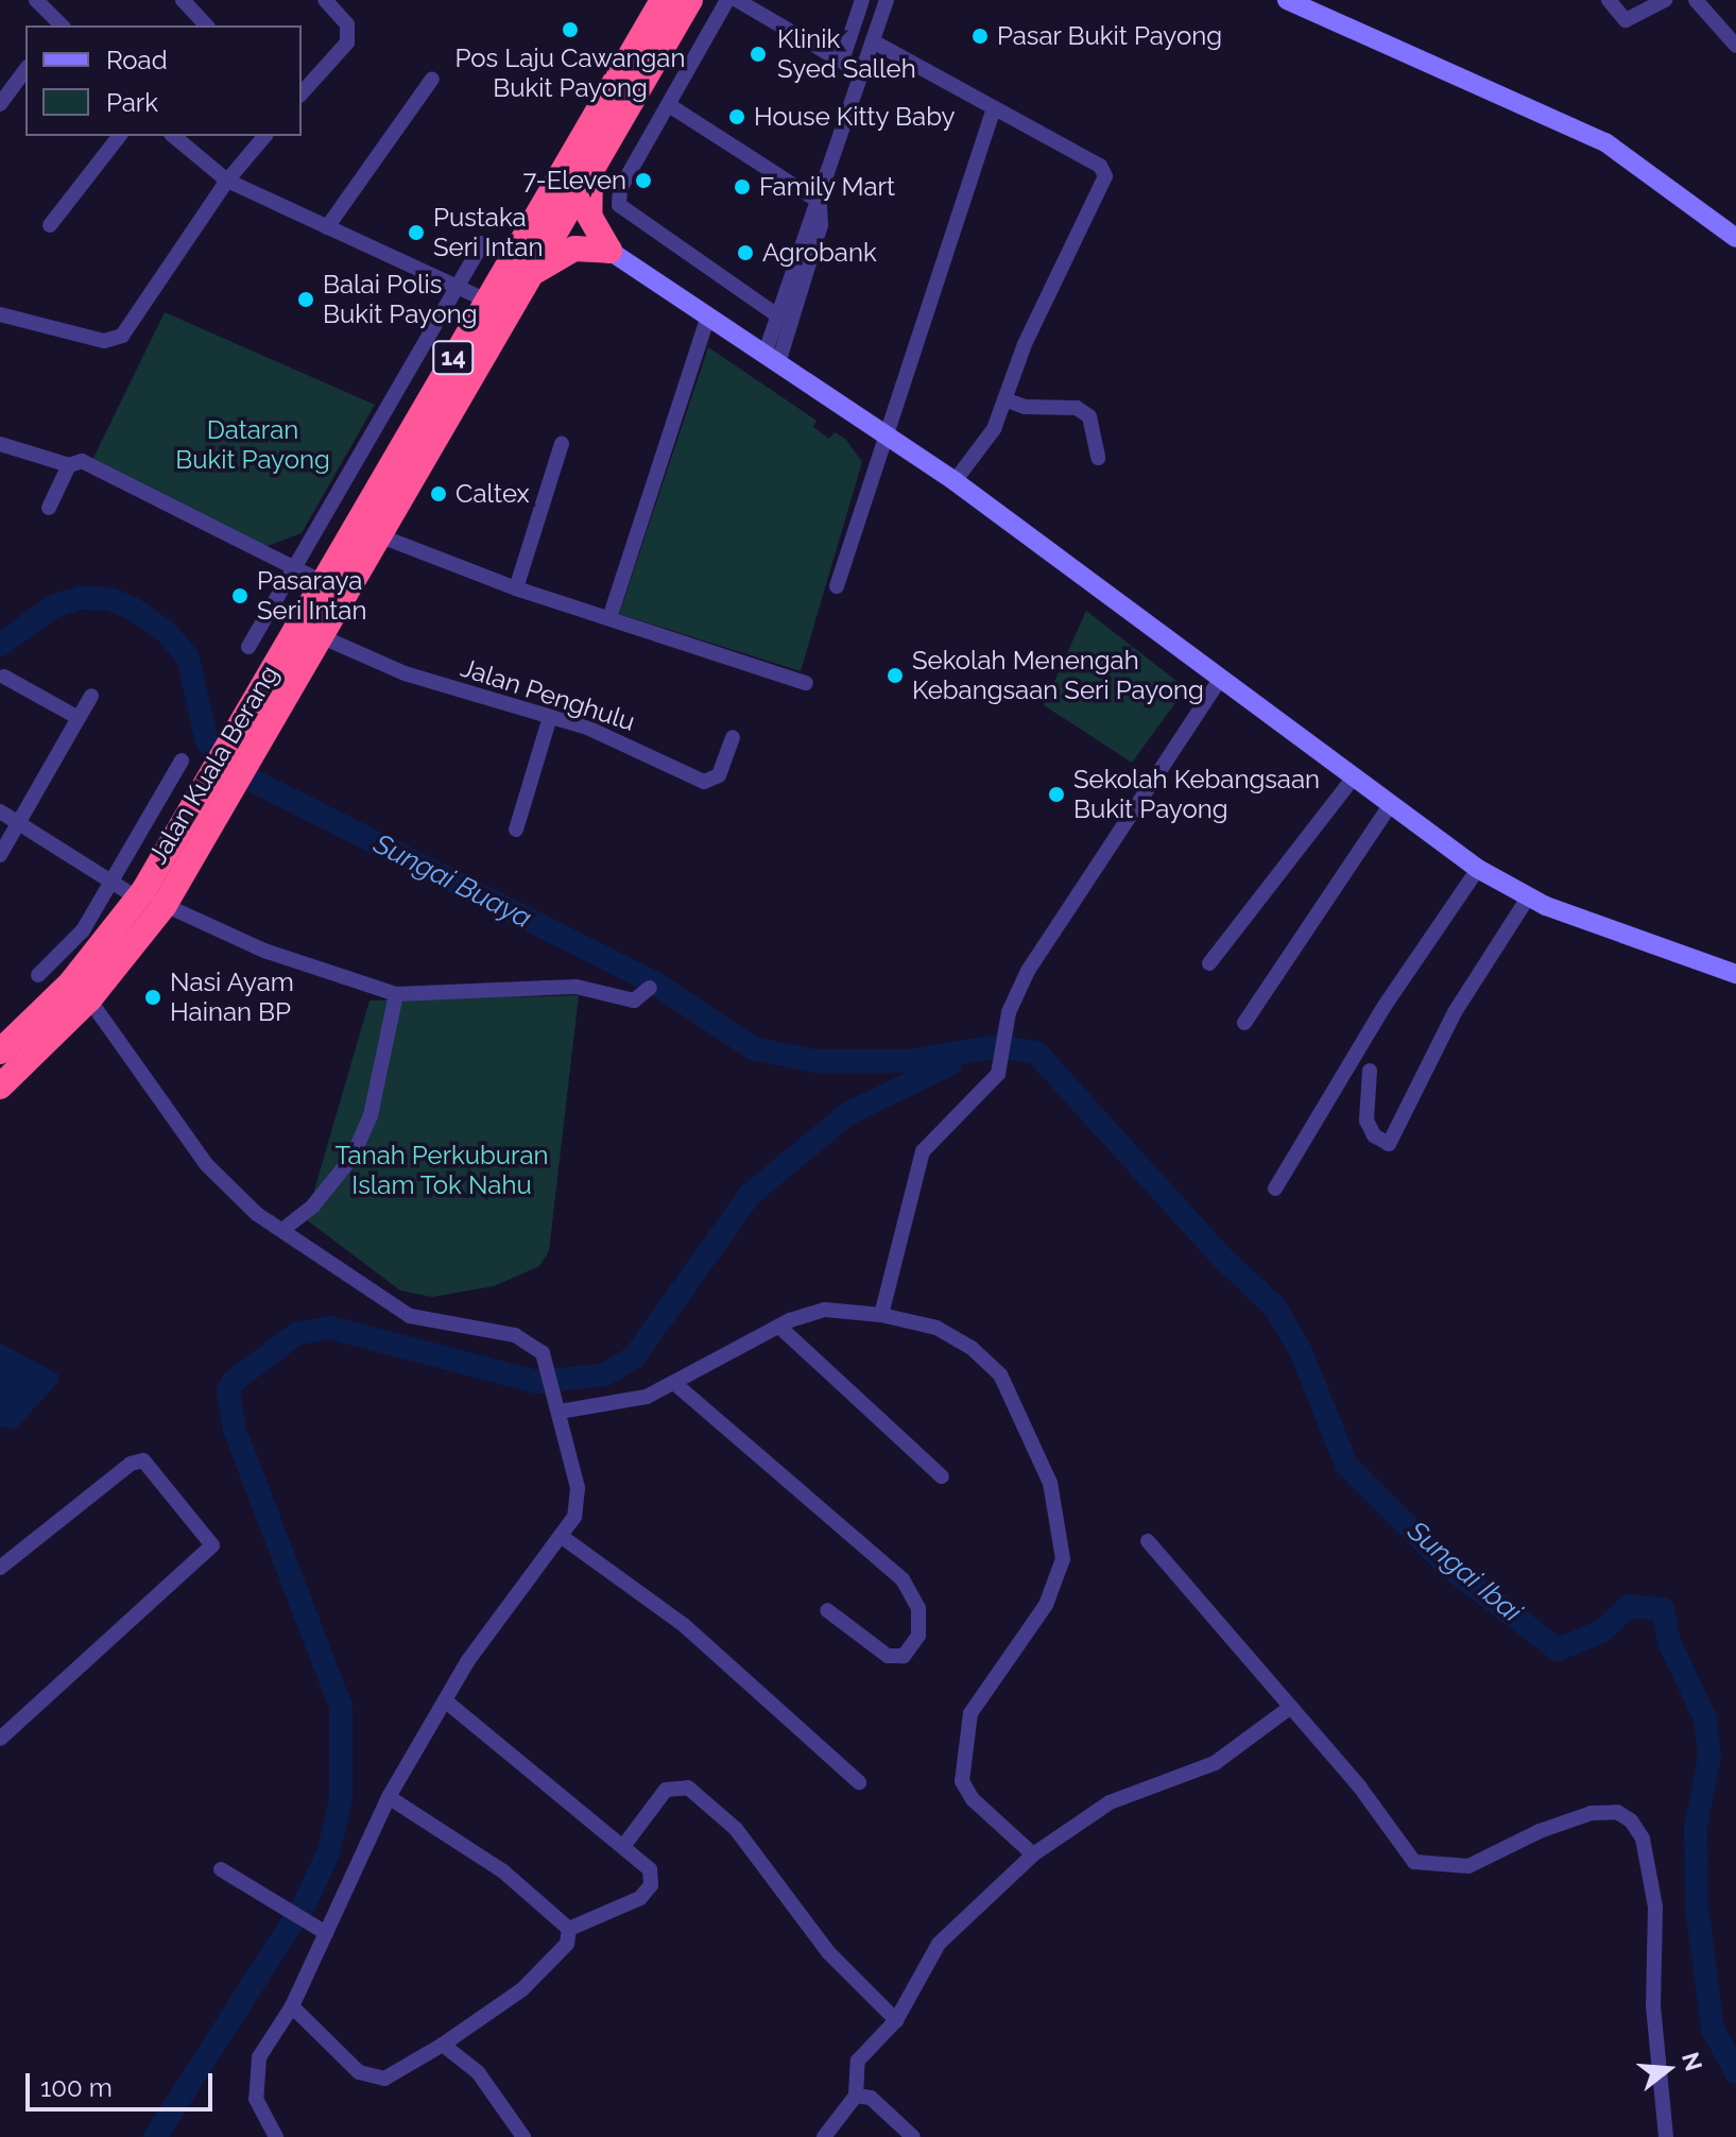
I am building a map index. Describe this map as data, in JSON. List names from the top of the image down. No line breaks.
{"streets":{"highway":["14","Jalan Kuala Berang"],"street":["Jalan Penghulu"]},"crossings":[["Jalan Penghulu","Jalan Kuala Berang"]],"water":["Sungai Buaya","Sungai Ibai"],"parks":["Dataran Bukit Payong","Tanah Perkuburan Islam Tok Nahu"],"places":["Pos Laju Cawangan Bukit Payong","Pasar Bukit Payong","Klinik Syed Salleh","House Kitty Baby","7-Eleven","Family Mart","Pustaka Seri Intan","Agrobank","Balai Polis Bukit Payong","Caltex","Pasaraya Seri Intan","Sekolah Menengah Kebangsaan Seri Payong","Sekolah Kebangsaan Bukit Payong","Nasi Ayam Hainan BP"],"legend":["Road","Park"],"scale_bar":"100 m","north":"right"}
